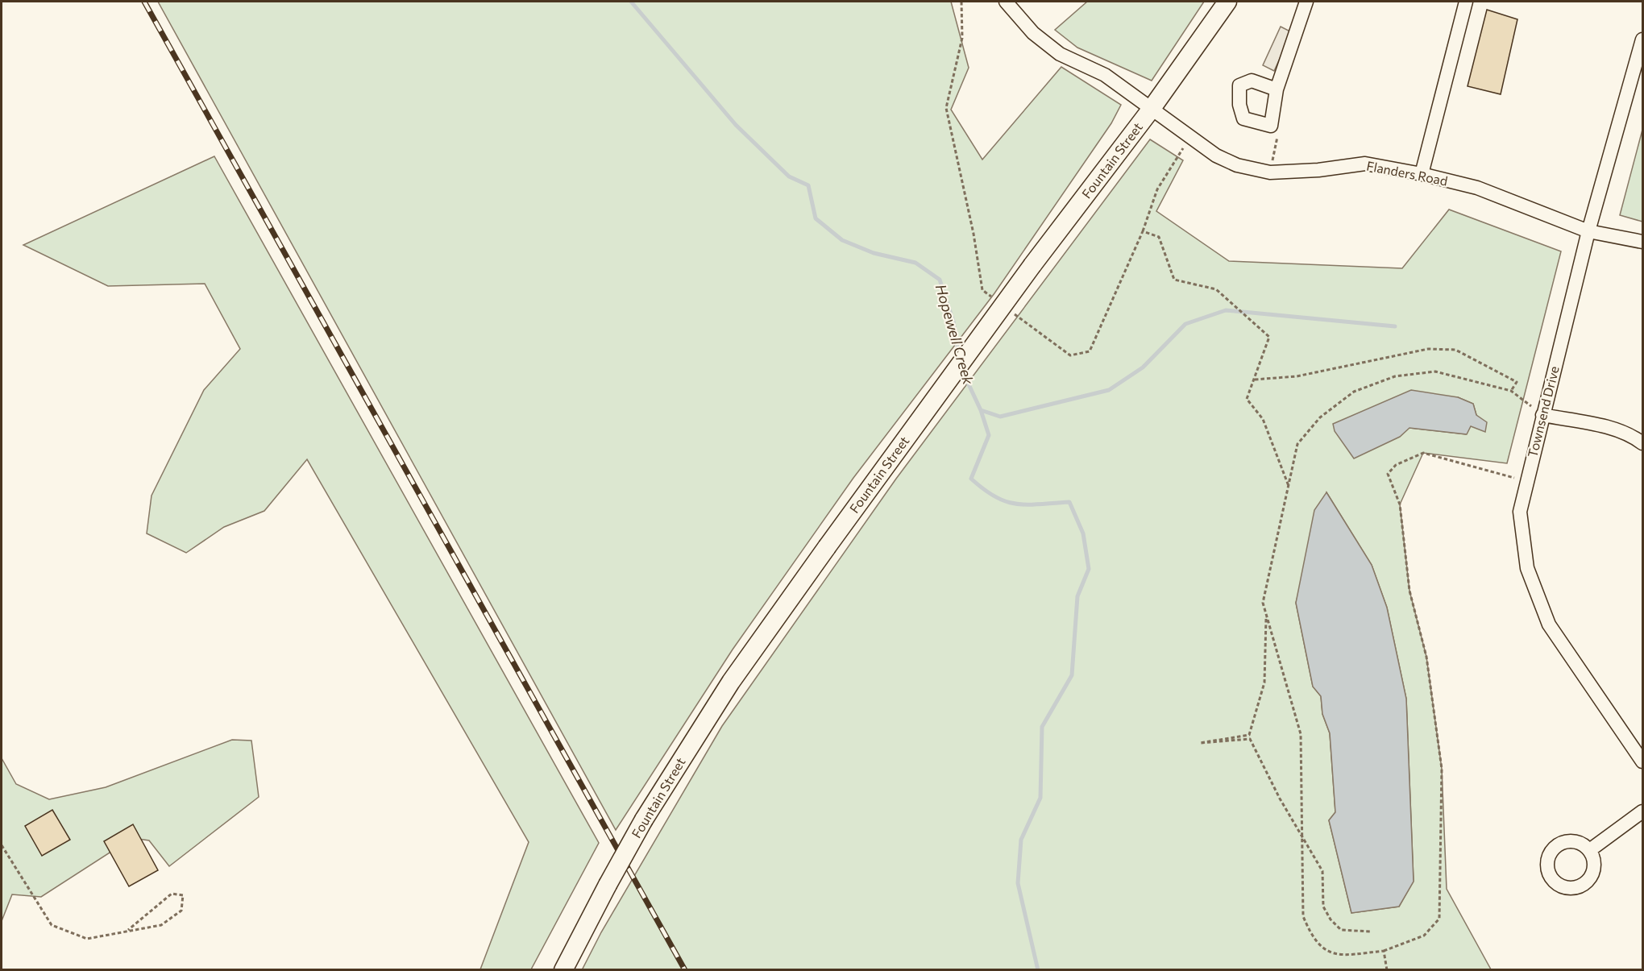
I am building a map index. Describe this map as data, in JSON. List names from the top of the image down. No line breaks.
{"streets":{"main road":["Fountain Street"],"street":["Flanders Road","Townsend Drive"]},"crossings":[["Fountain Street","Flanders Road"],["Flanders Road","Townsend Drive"]],"water":["Hopewell Creek"]}
